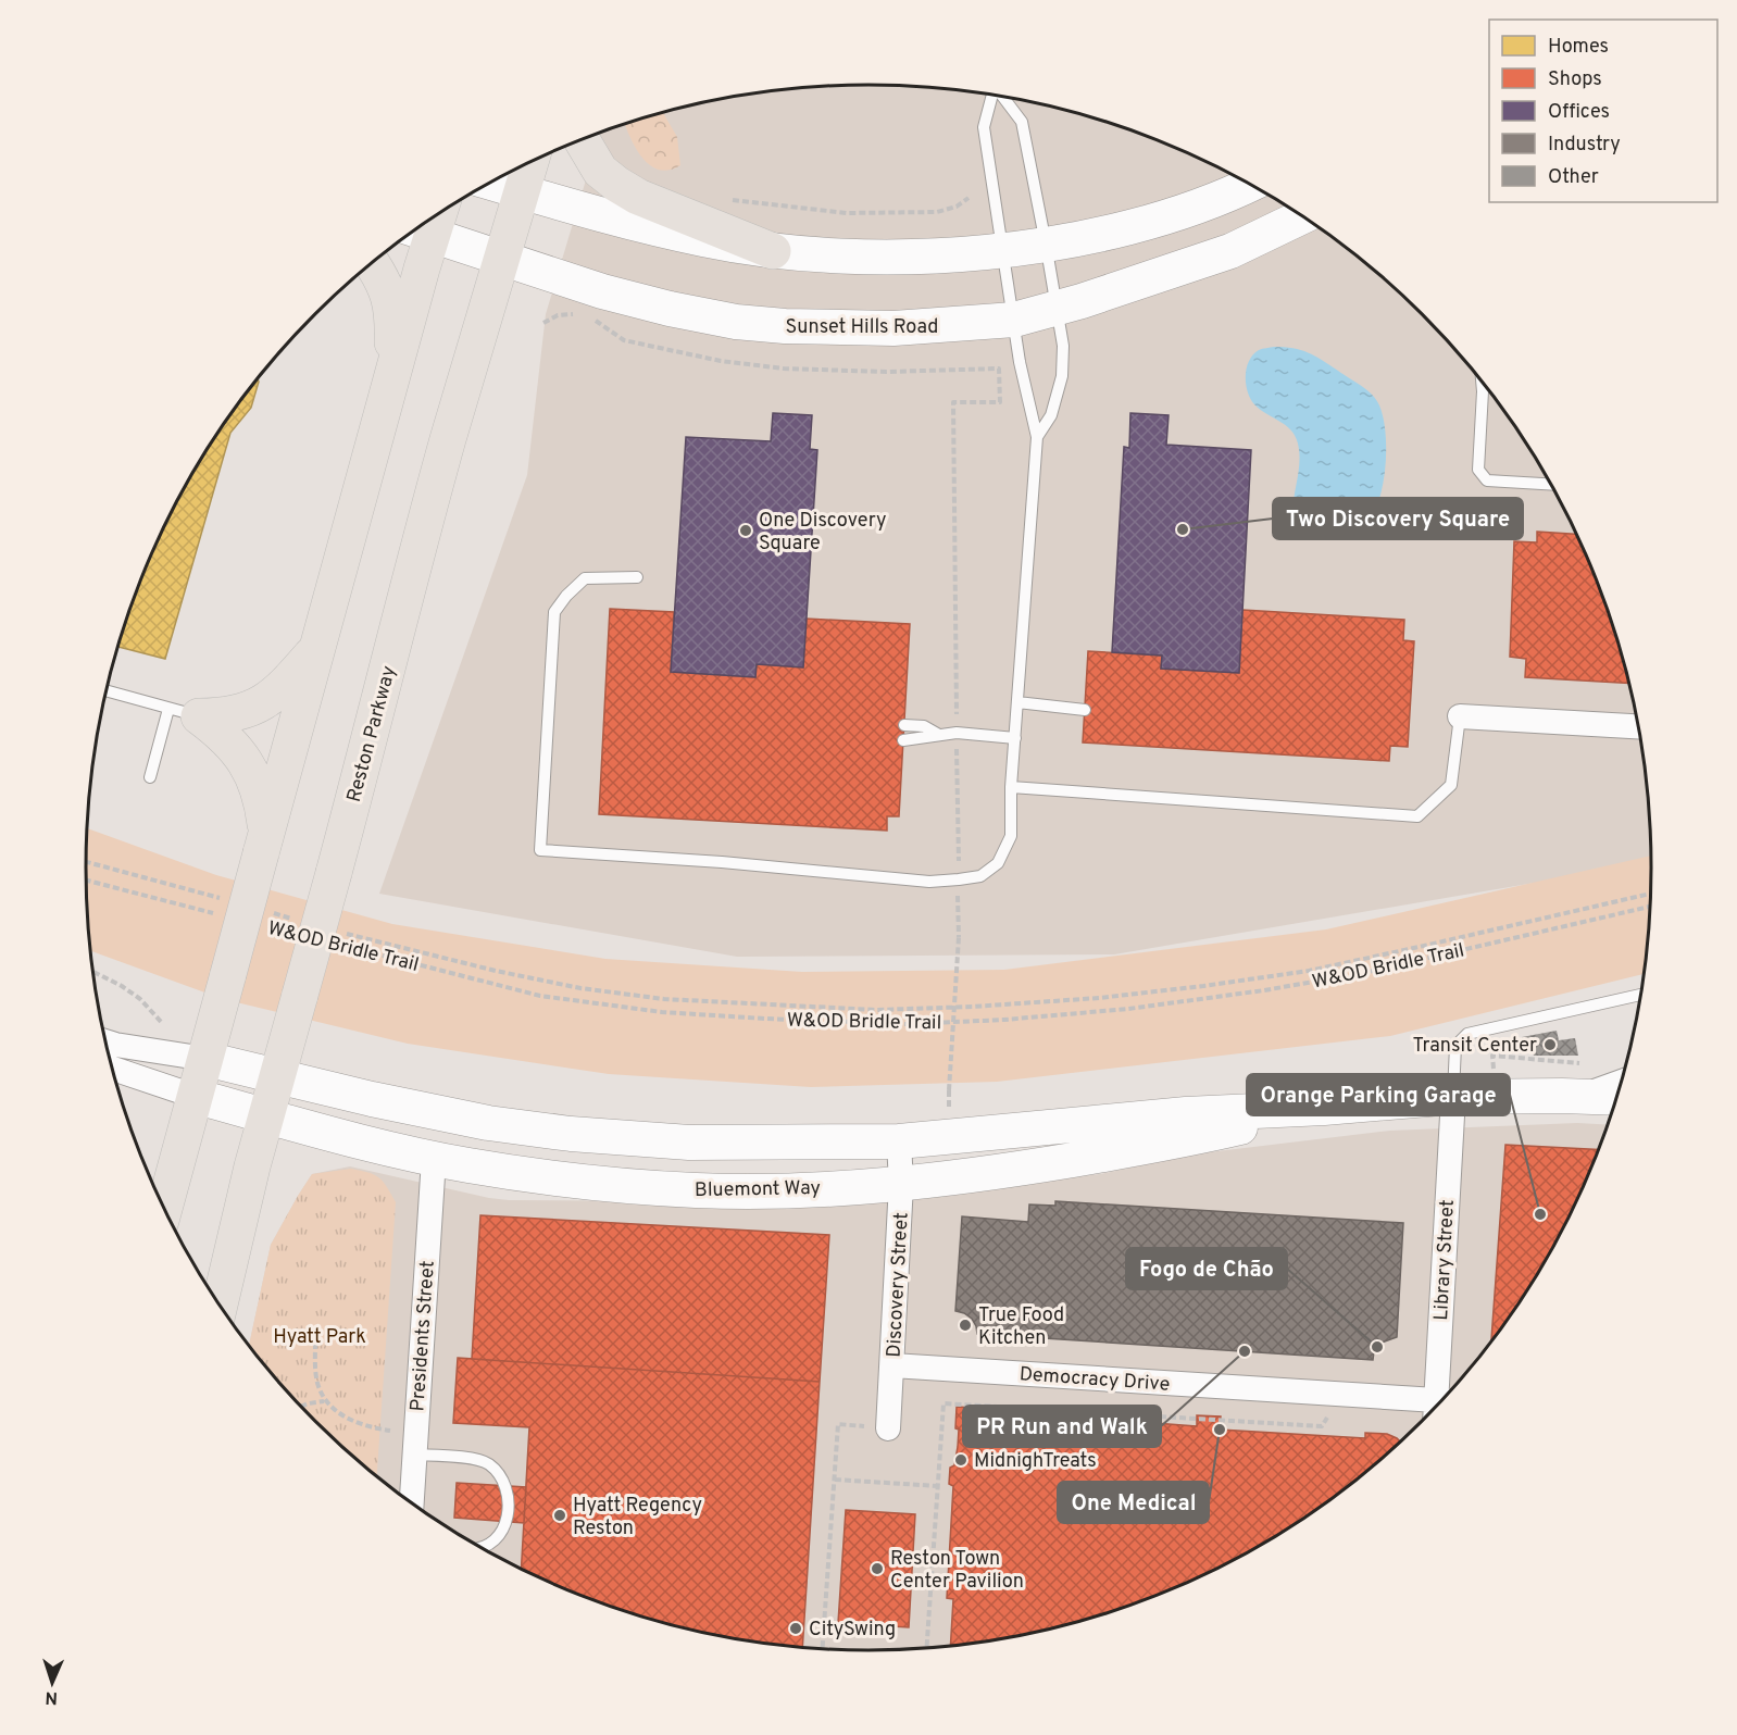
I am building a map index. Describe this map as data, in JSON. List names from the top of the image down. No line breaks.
{"streets":{"main road":["Reston Parkway"],"street":["Sunset Hills Road","Bluemont Way","Library Street","Discovery Street","Presidents Street","Democracy Drive"],"path":["W&OD Bridle Trail"]},"crossings":[["Sunset Hills Road","Reston Parkway"],["Reston Parkway","Bluemont Way"],["Bluemont Way","Library Street"],["Bluemont Way","Discovery Street"],["Bluemont Way","Presidents Street"],["Discovery Street","Democracy Drive"]],"parks":["Hyatt Park"],"places":["Two Discovery Square","One Discovery Square","Transit Center","Orange Parking Garage","True Food Kitchen","Fogo de Chão","PR Run and Walk","One Medical","MidnighTreats","Hyatt Regency Reston","Reston Town Center Pavilion","CitySwing"],"legend":["Homes","Shops","Offices","Industry","Other"],"north":"bottom"}
